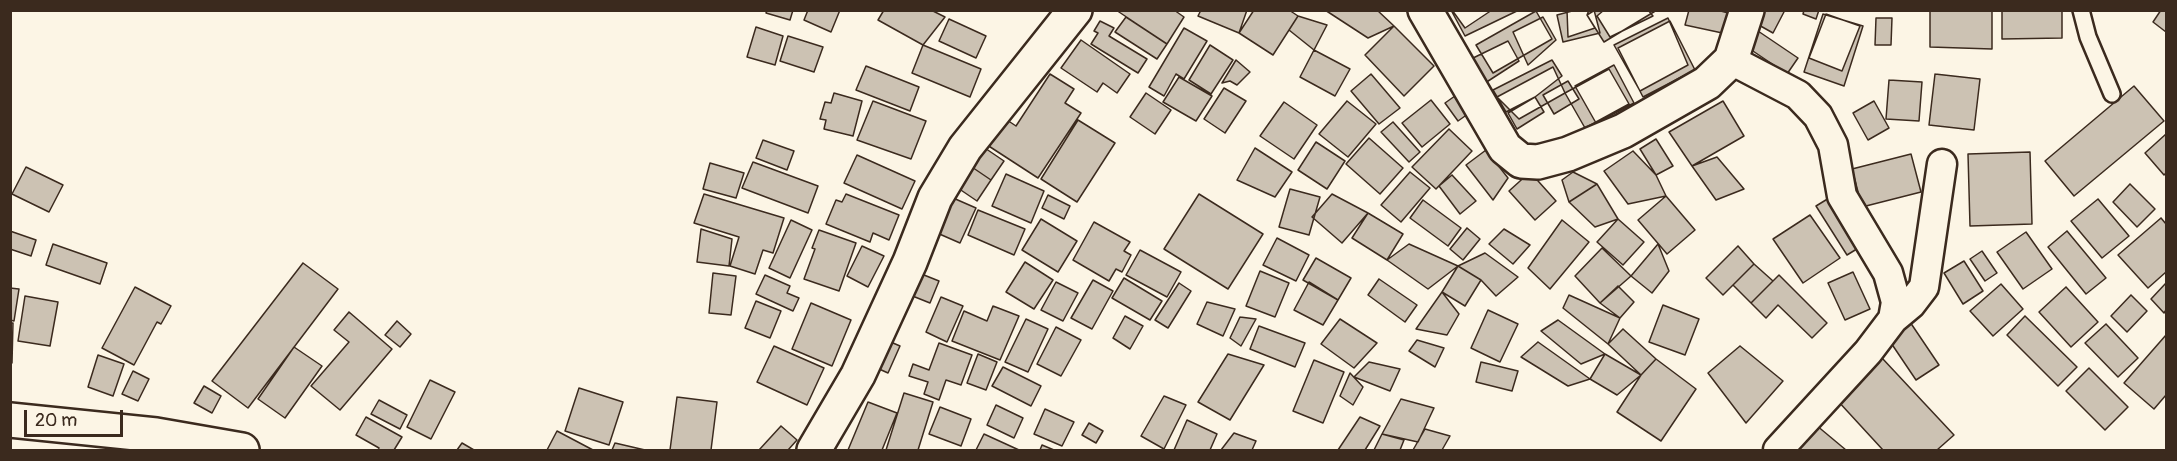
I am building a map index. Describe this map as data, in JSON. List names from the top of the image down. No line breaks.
{"scale_bar":"20 m"}
